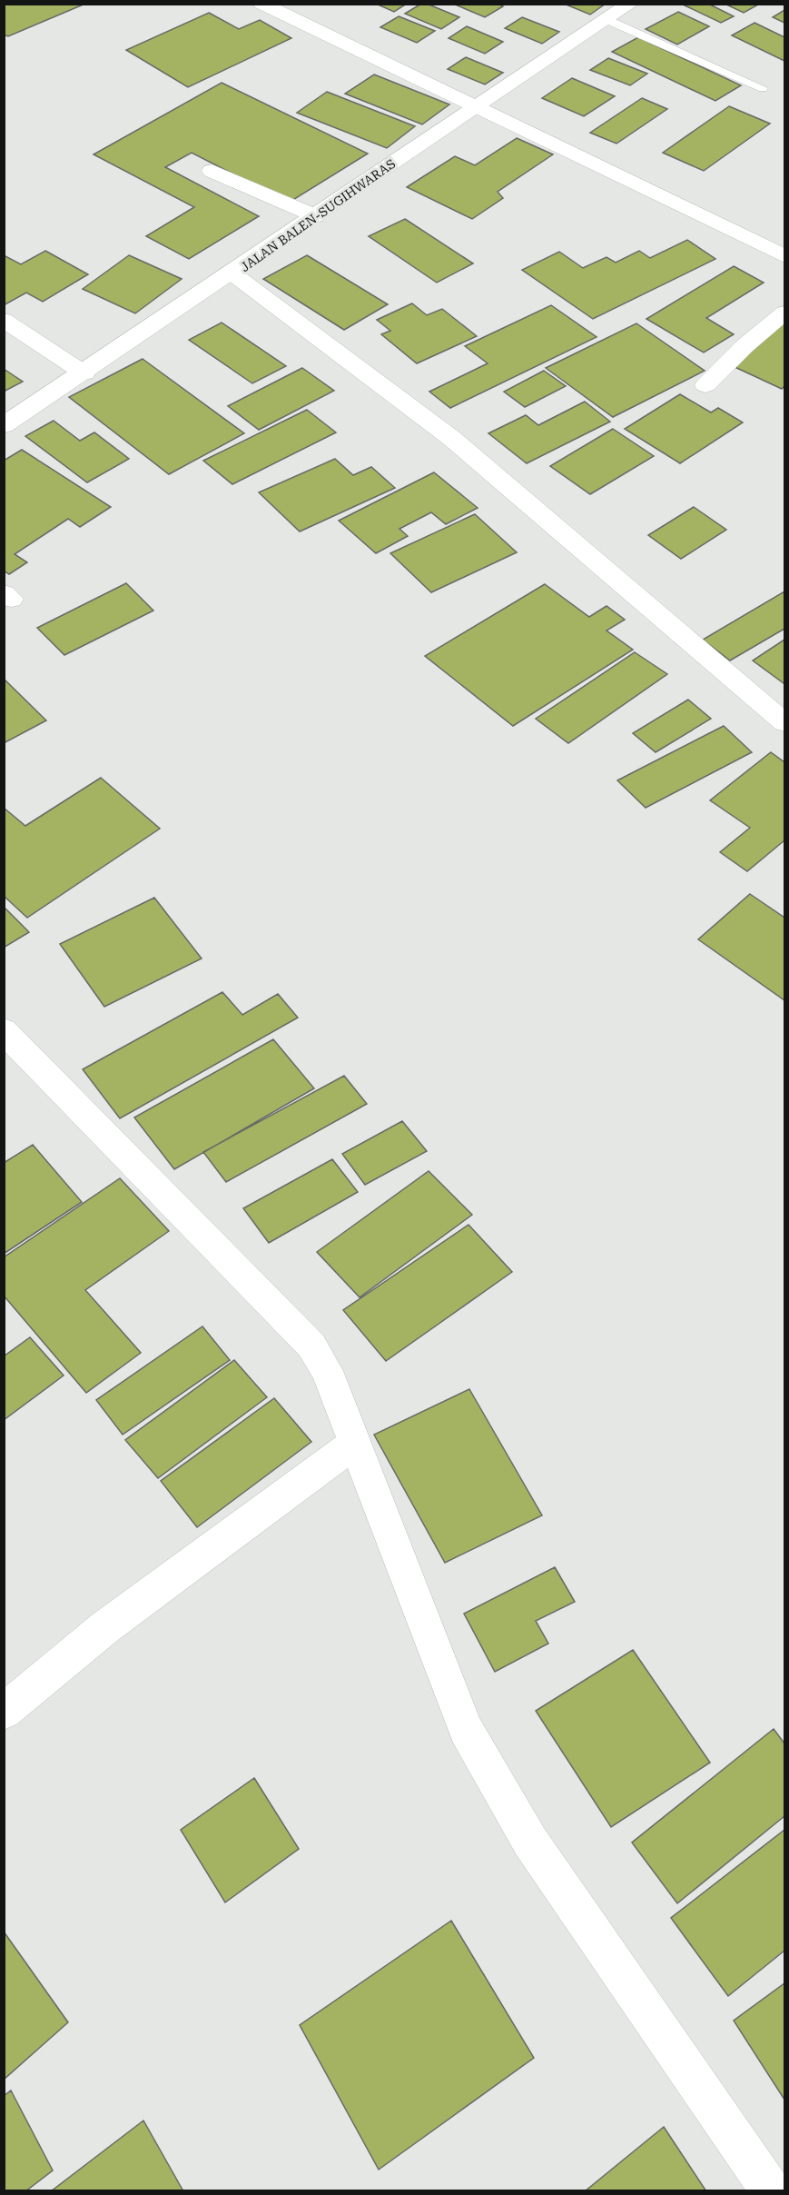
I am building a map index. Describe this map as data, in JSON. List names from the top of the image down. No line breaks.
{"streets":{"street":["JALAN BALEN-SUGIHWARAS"]}}
